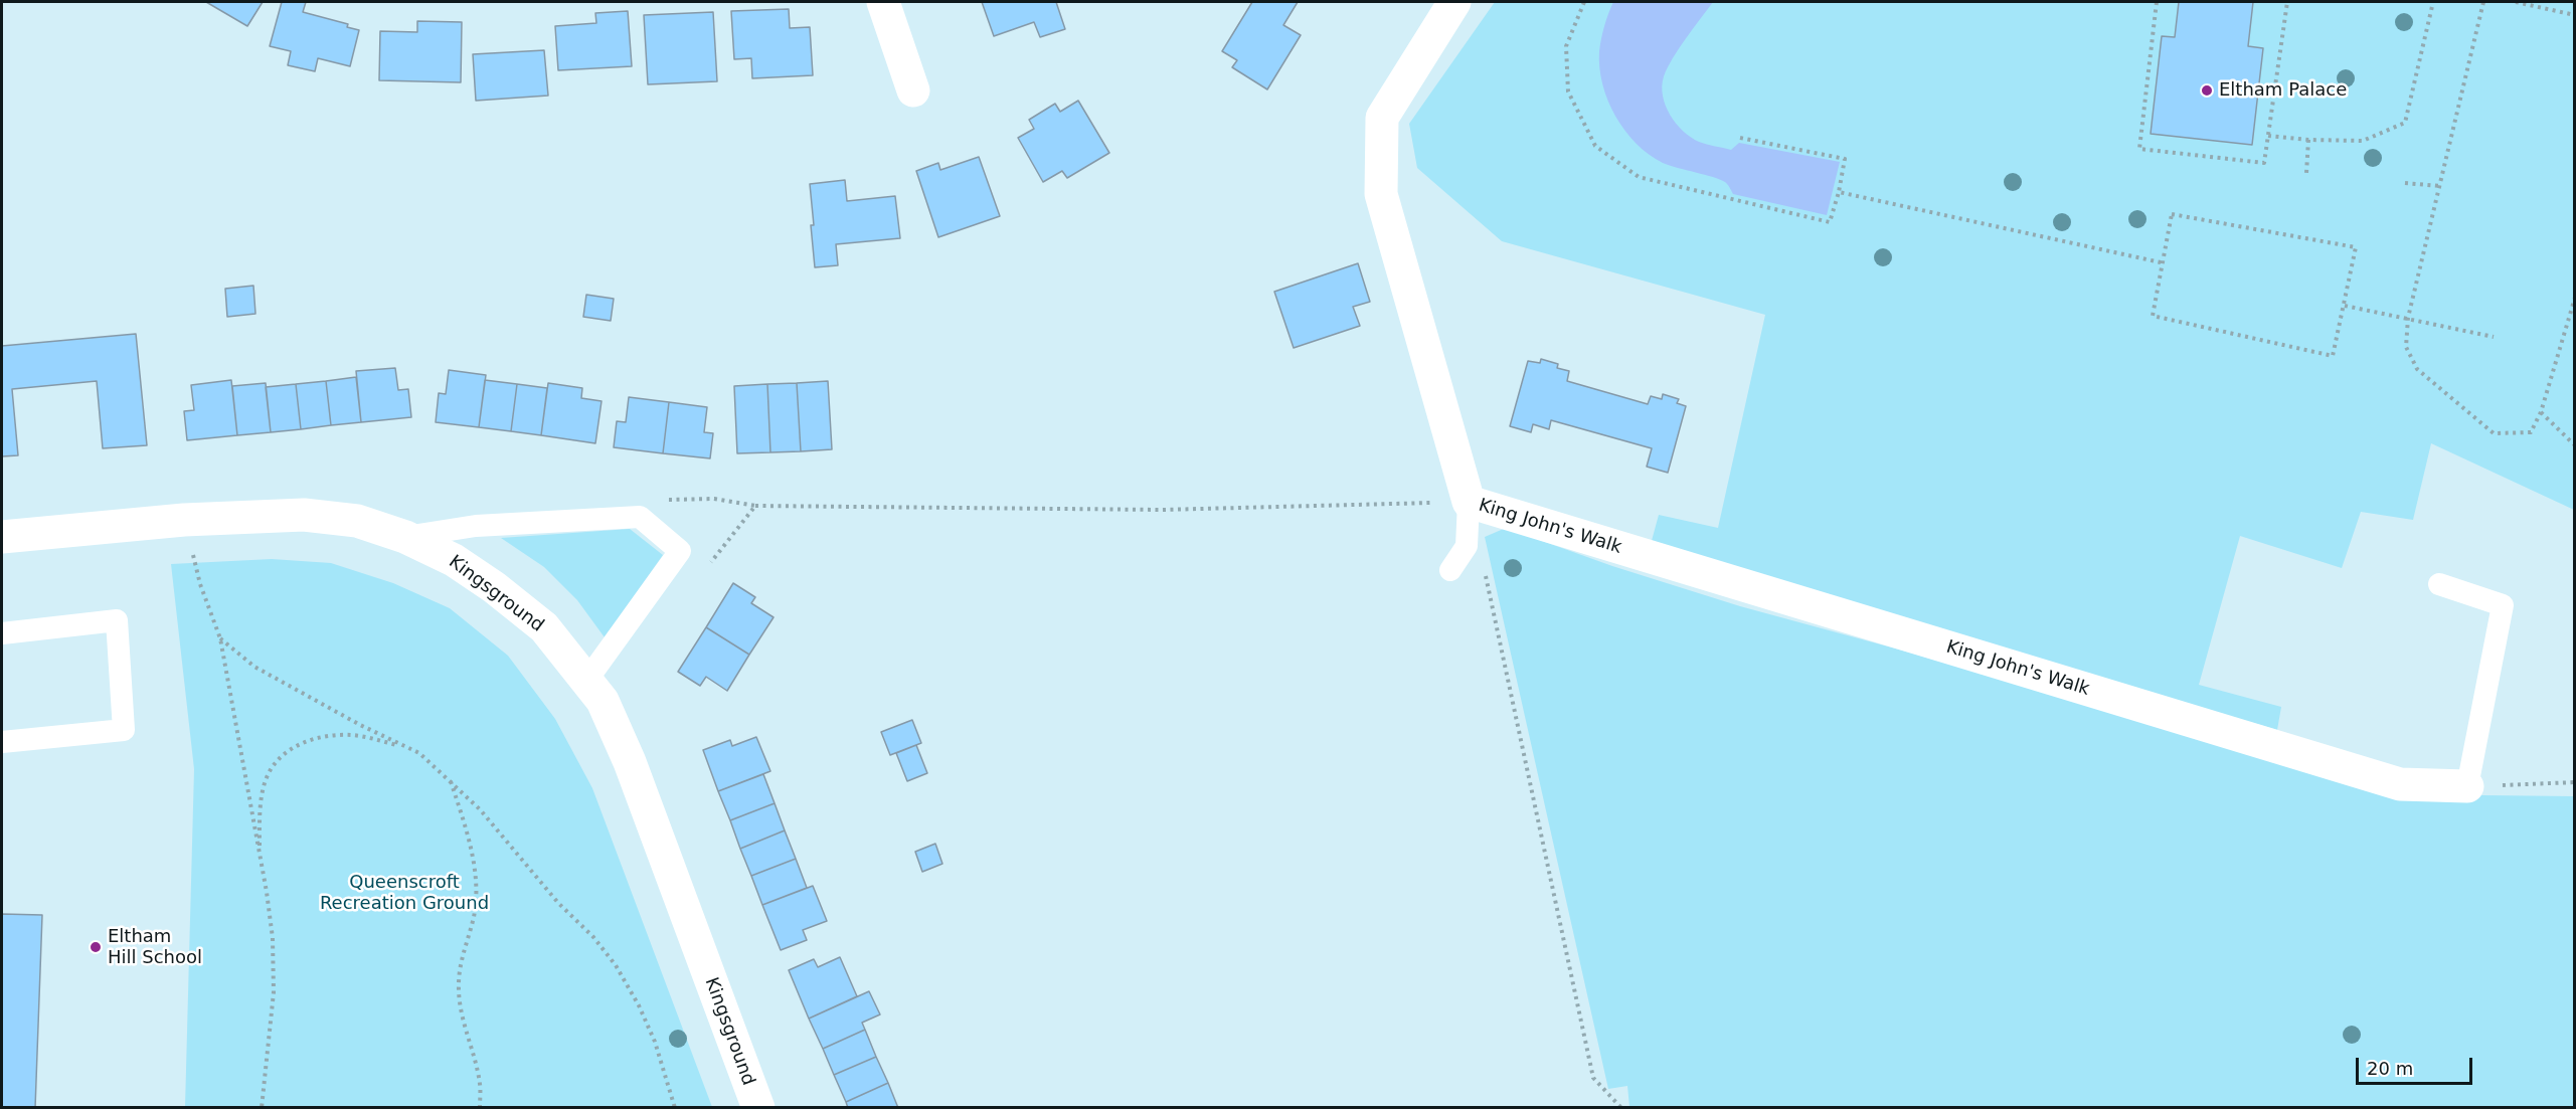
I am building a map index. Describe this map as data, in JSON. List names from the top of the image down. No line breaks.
{"streets":{"street":["King John's Walk","Kingsground"]},"parks":["Queenscroft Recreation Ground"],"places":["Eltham Palace","Eltham Hill School"],"scale_bar":"20 m"}
